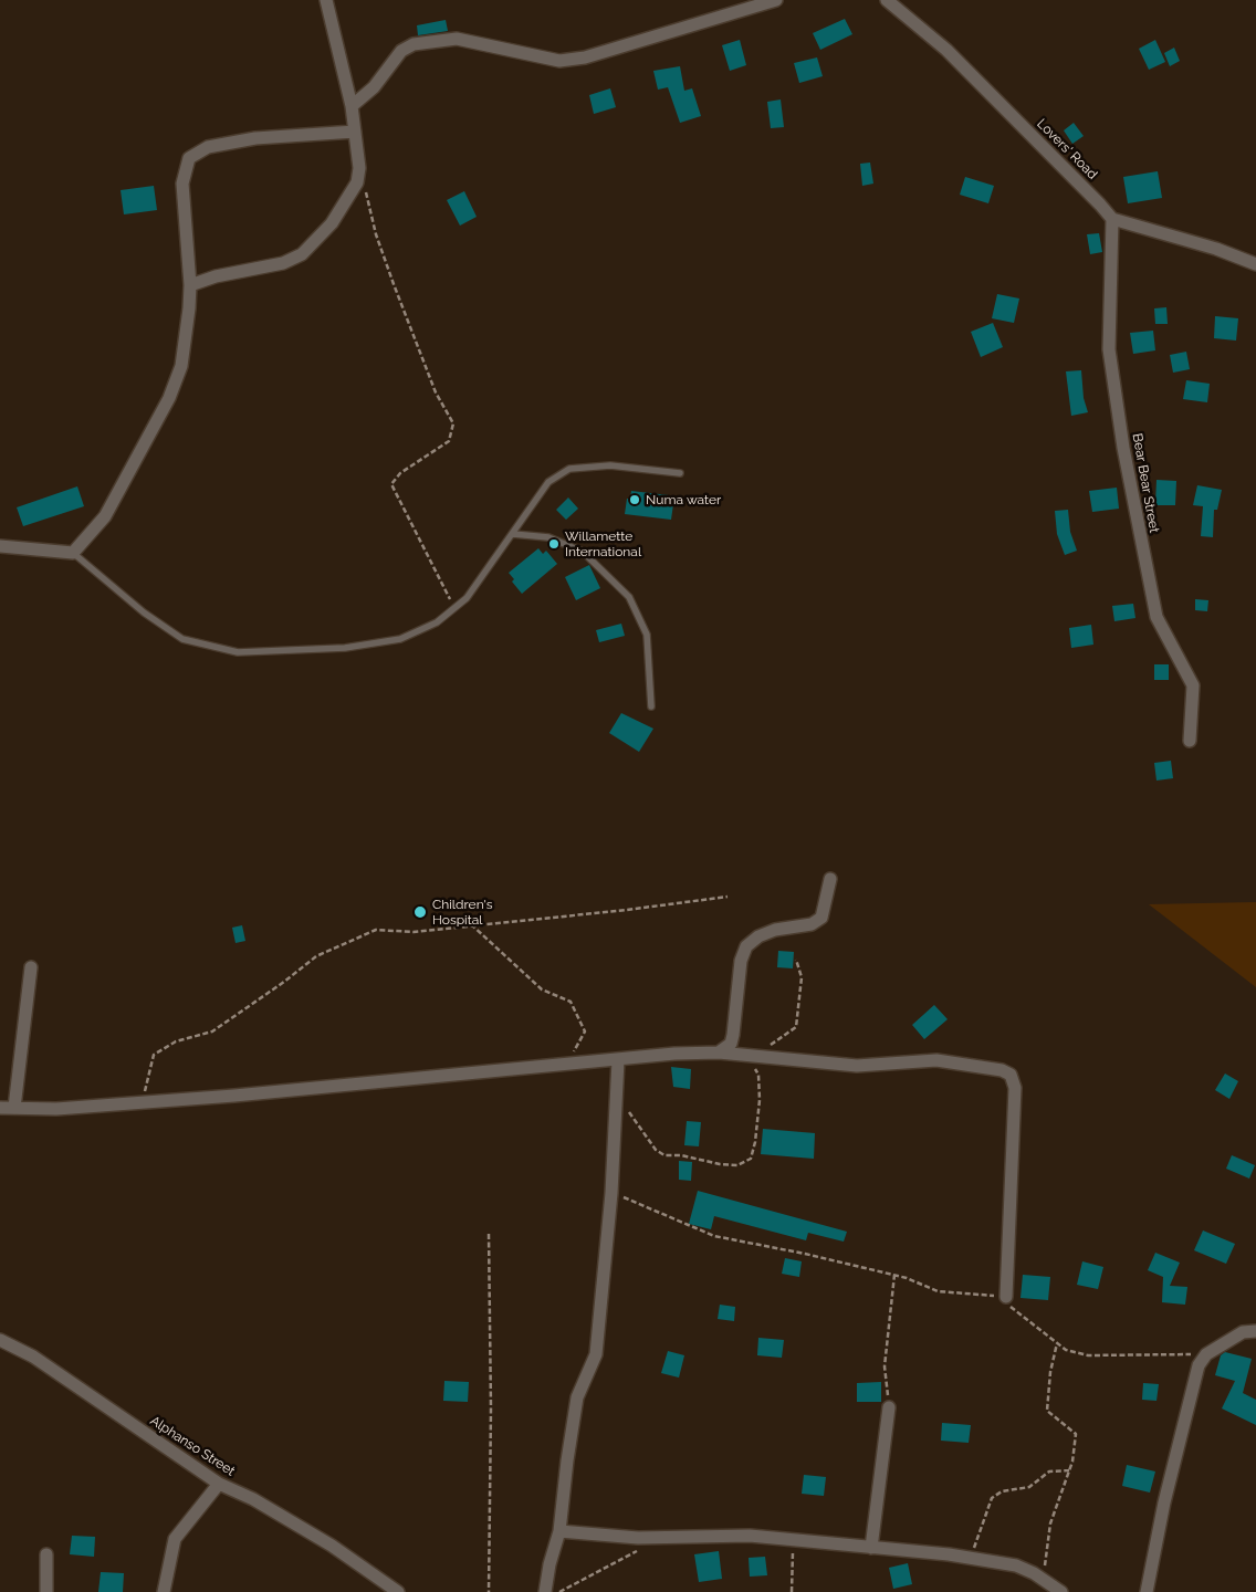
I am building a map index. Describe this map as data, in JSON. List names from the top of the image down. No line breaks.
{"streets":{"street":["Lovers' Road","Bear Bear Street","Alphanso Street"]},"crossings":[["Lovers' Road","Bear Bear Street"]],"places":["Numa water","Willamette International","Children's Hospital"]}
